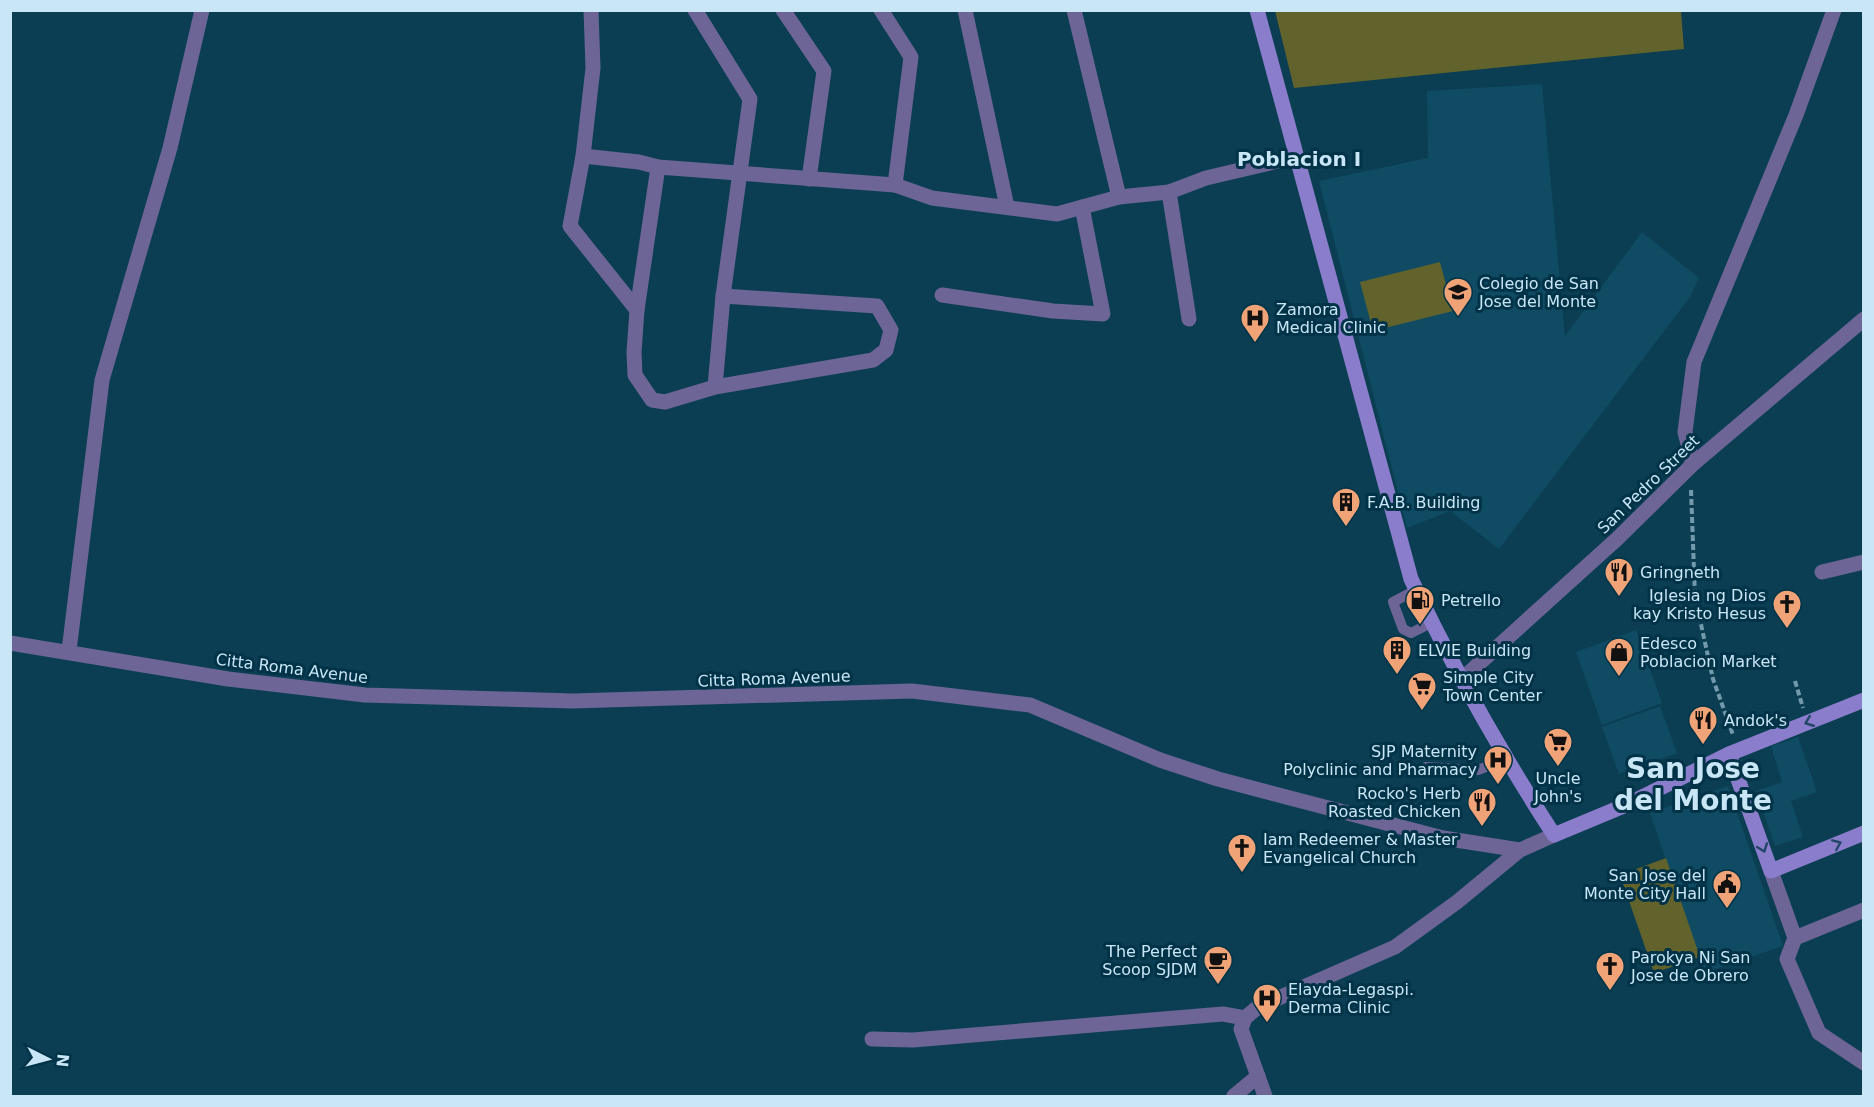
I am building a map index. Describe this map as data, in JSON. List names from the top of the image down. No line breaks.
{"streets":{"street":["San Pedro Street","Citta Roma Avenue"]},"districts":["Poblacion I","San Jose del Monte"],"places":{"school or university":["Colegio de San Jose del Monte"],"hospital":["Zamora Medical Clinic","SJP Maternity Polyclinic and Pharmacy","Elayda-Legaspi. Derma Clinic"],"building":["F.A.B. Building","ELVIE Building"],"restaurant":["Gringneth","Andok's","Rocko's Herb Roasted Chicken"],"fuel station":["Petrello"],"church":["Iglesia ng Dios kay Kristo Hesus","Iam Redeemer & Master Evangelical Church","Parokya Ni San Jose de Obrero"],"shop":["Edesco Poblacion Market"],"supermarket":["Simple City Town Center","Uncle John's"],"public building":["San Jose del Monte City Hall"],"cafe":["The Perfect Scoop SJDM"]},"north":"right"}
